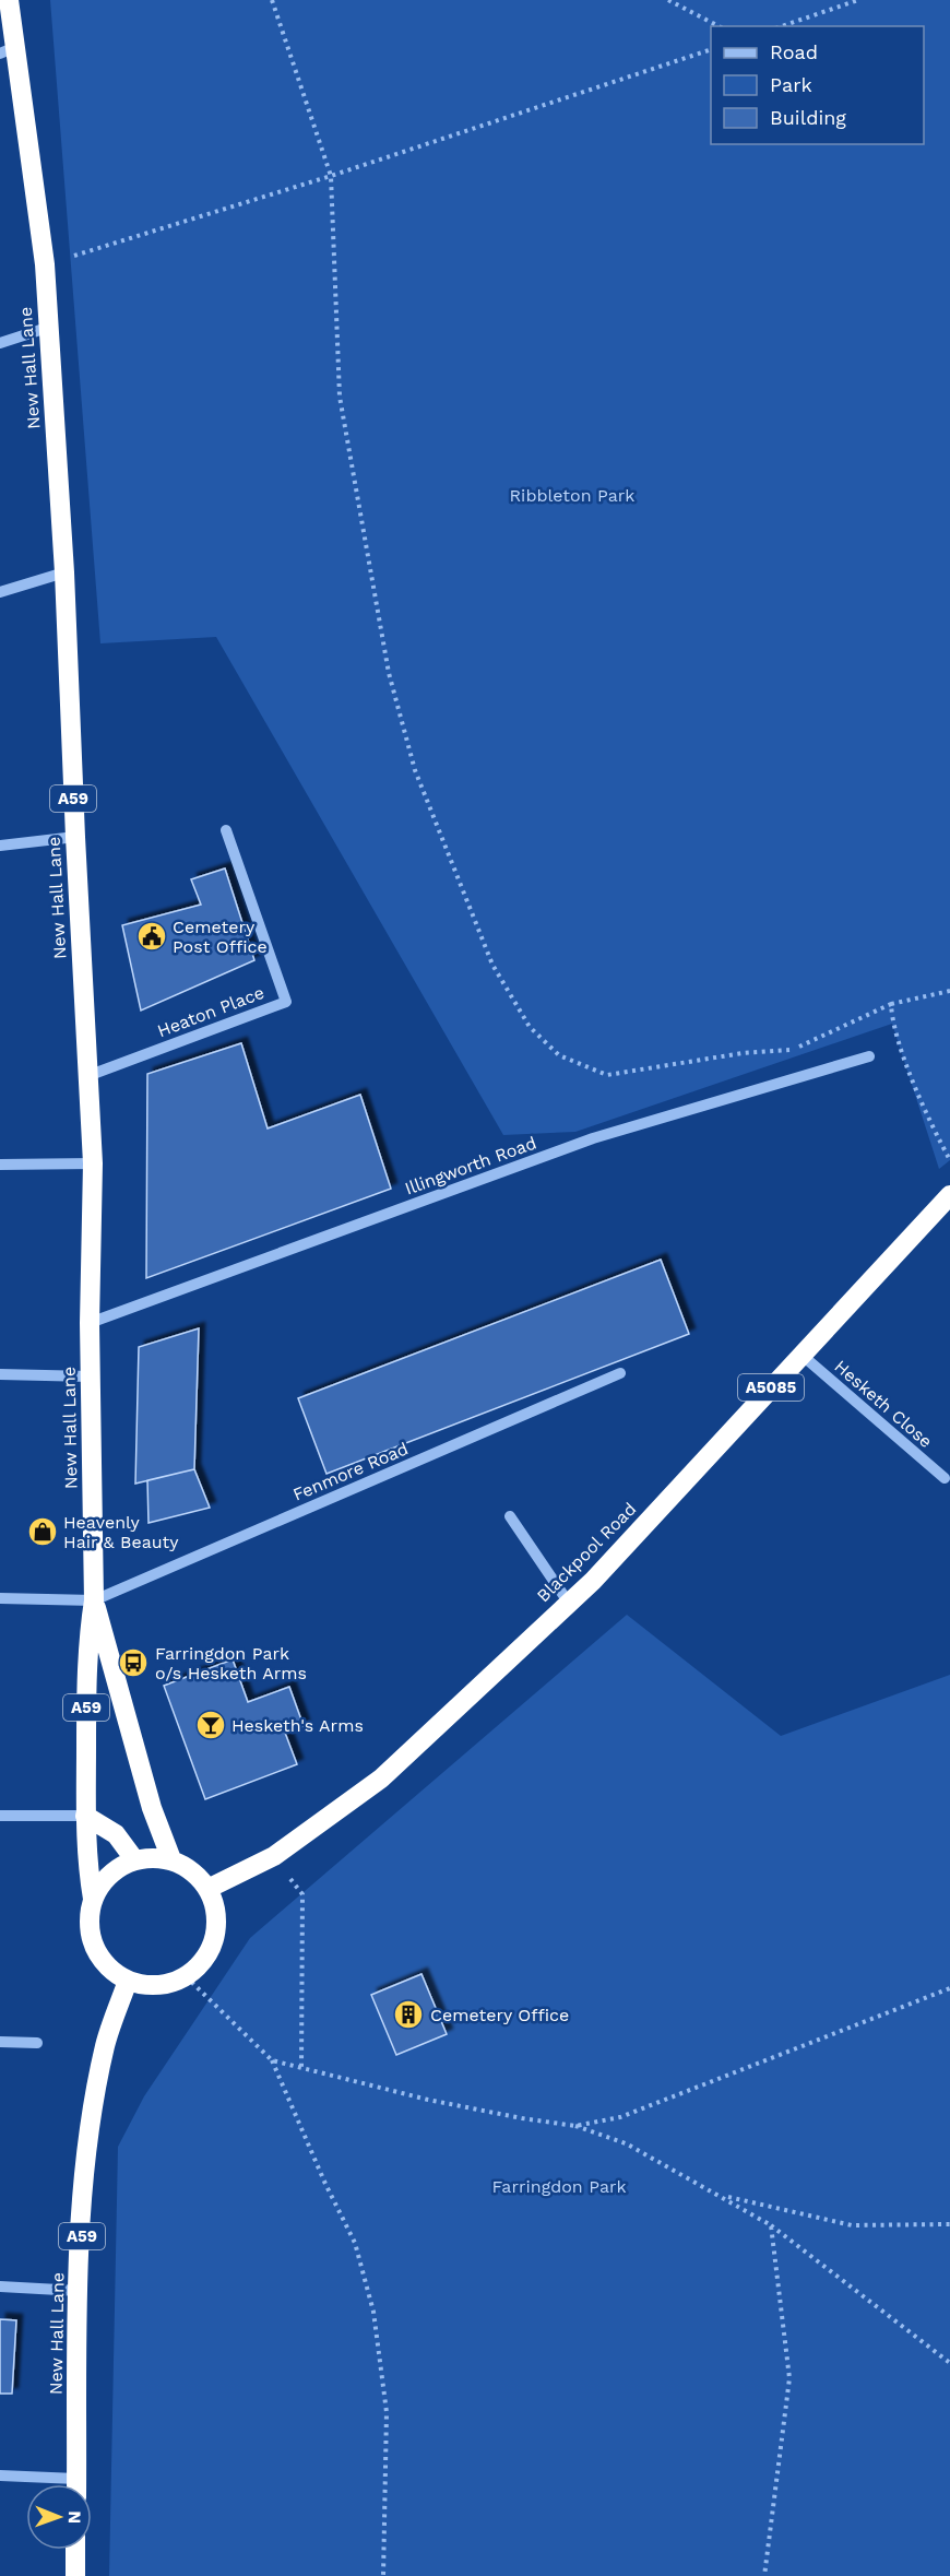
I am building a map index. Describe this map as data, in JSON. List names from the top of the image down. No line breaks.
{"streets":{"highway":["New Hall Lane","A59","A5085","Blackpool Road"],"street":["Heaton Place","Illingworth Road","Hesketh Close","Fenmore Road"]},"crossings":[["New Hall Lane","A59"],["New Hall Lane","Heaton Place"],["New Hall Lane","Illingworth Road"],["New Hall Lane","Fenmore Road"],["New Hall Lane","Blackpool Road"],["A59","Blackpool Road"],["Hesketh Close","Blackpool Road"]],"parks":["Ribbleton Park","Farringdon Park"],"places":{"public building":["Cemetery Post Office"],"shop":["Heavenly Hair & Beauty"],"bus stop":["Farringdon Park o/s Hesketh Arms"],"bar":["Hesketh's Arms"],"building":["Cemetery Office"]},"legend":["Road","Park","Building"],"north":"right"}
